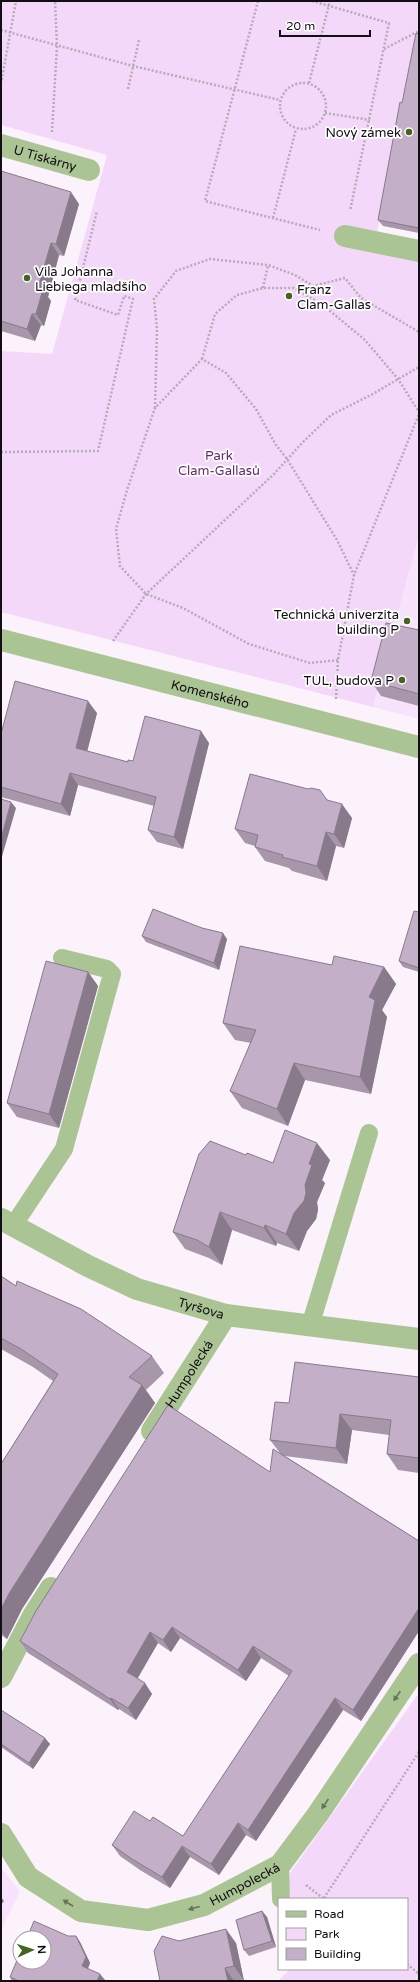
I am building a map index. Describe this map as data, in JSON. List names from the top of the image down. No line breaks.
{"streets":{"street":["U Tiskárny","Komenského","Tyršova","Humpolecká"]},"crossings":[["Tyršova","Humpolecká"]],"parks":["Park Clam-Gallasů"],"places":["Nový zámek","Vila Johanna Liebiega mladšího","Franz Clam-Gallas","Technická univerzita building P","TUL, budova P"],"legend":["Road","Park","Building"],"scale_bar":"20 m","north":"right"}
